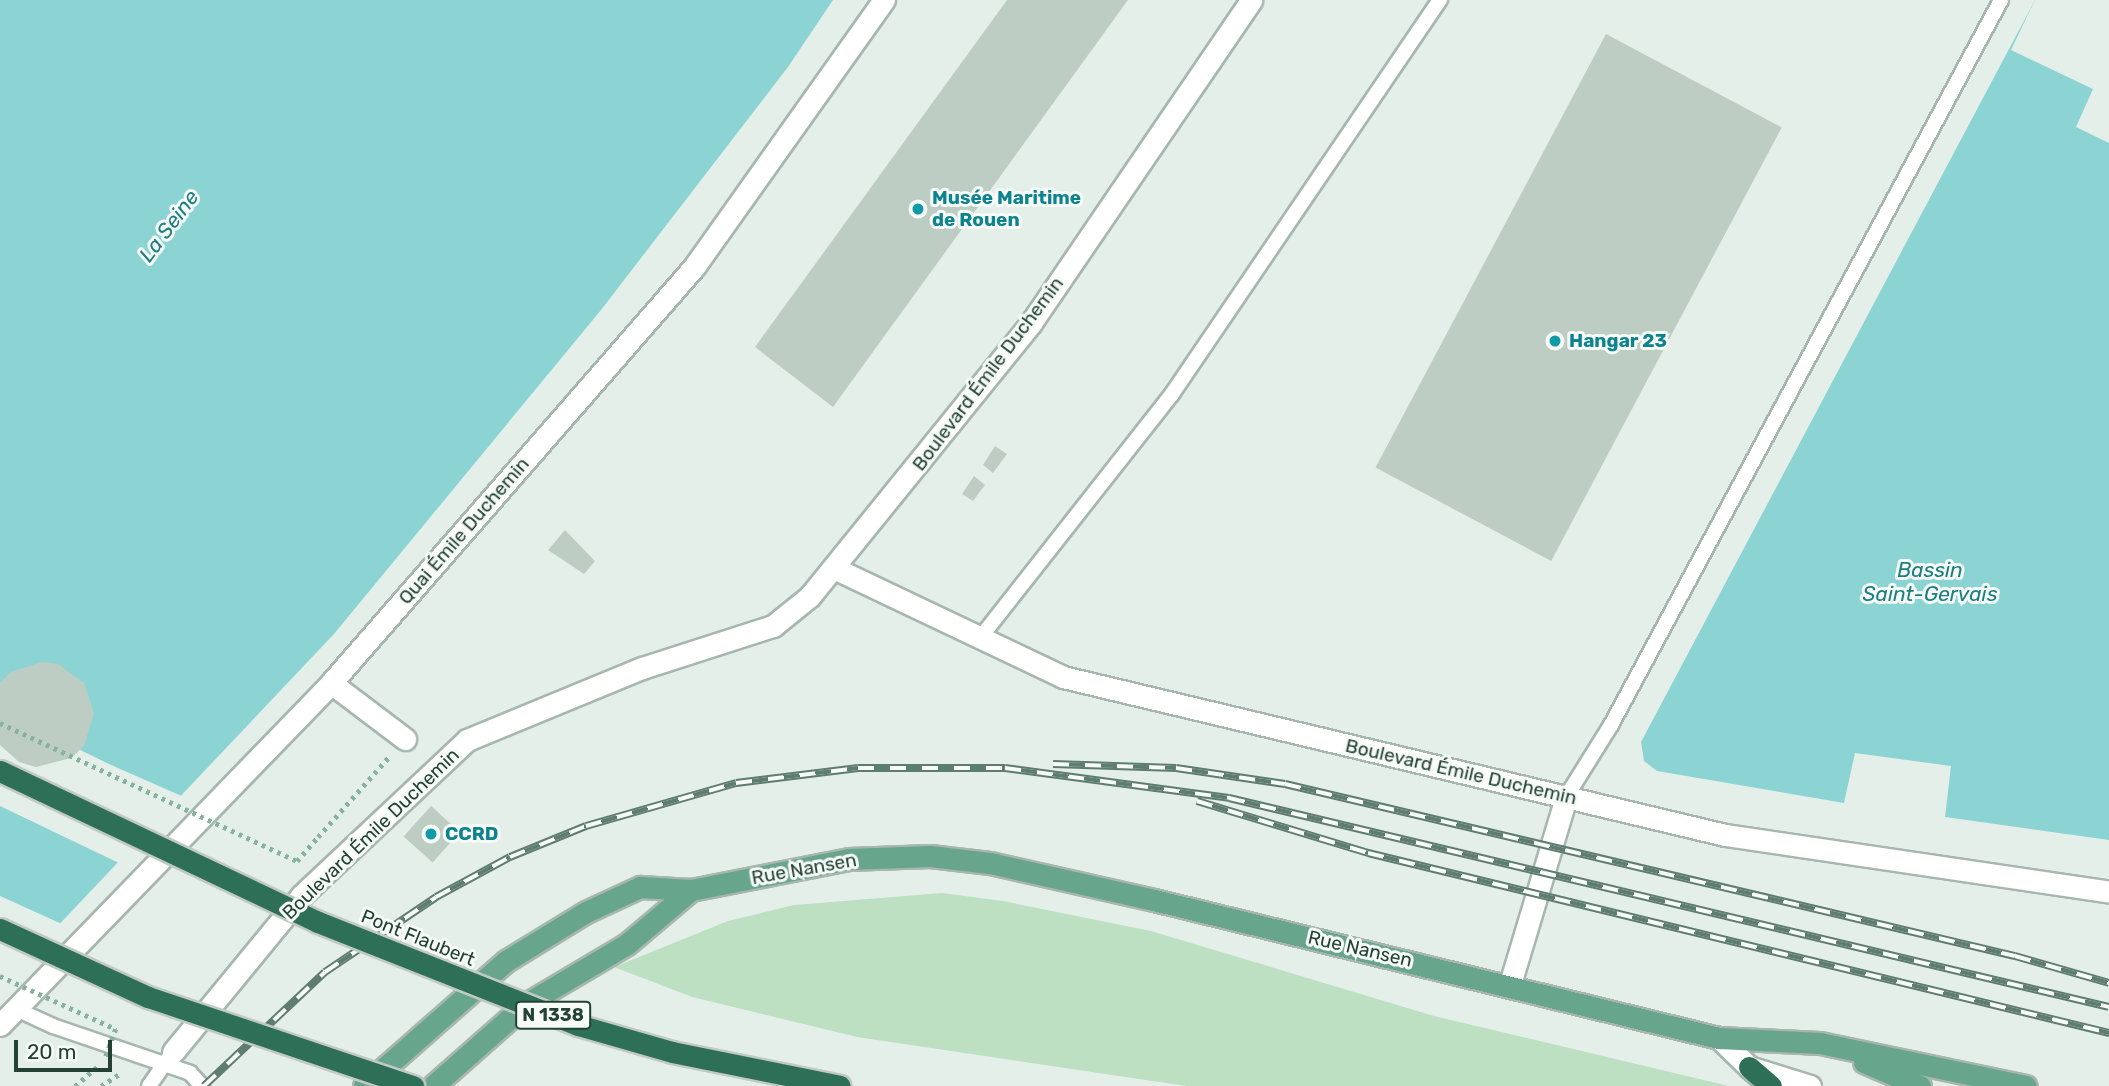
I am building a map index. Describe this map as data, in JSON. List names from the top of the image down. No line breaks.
{"streets":{"highway":["Pont Flaubert","N 1338"],"main road":["Rue Nansen"],"street":["Boulevard Émile Duchemin","Quai Émile Duchemin"]},"water":["La Seine","Bassin Saint-Gervais"],"places":["Musée Maritime de Rouen","Hangar 23","CCRD"],"scale_bar":"20 m"}
